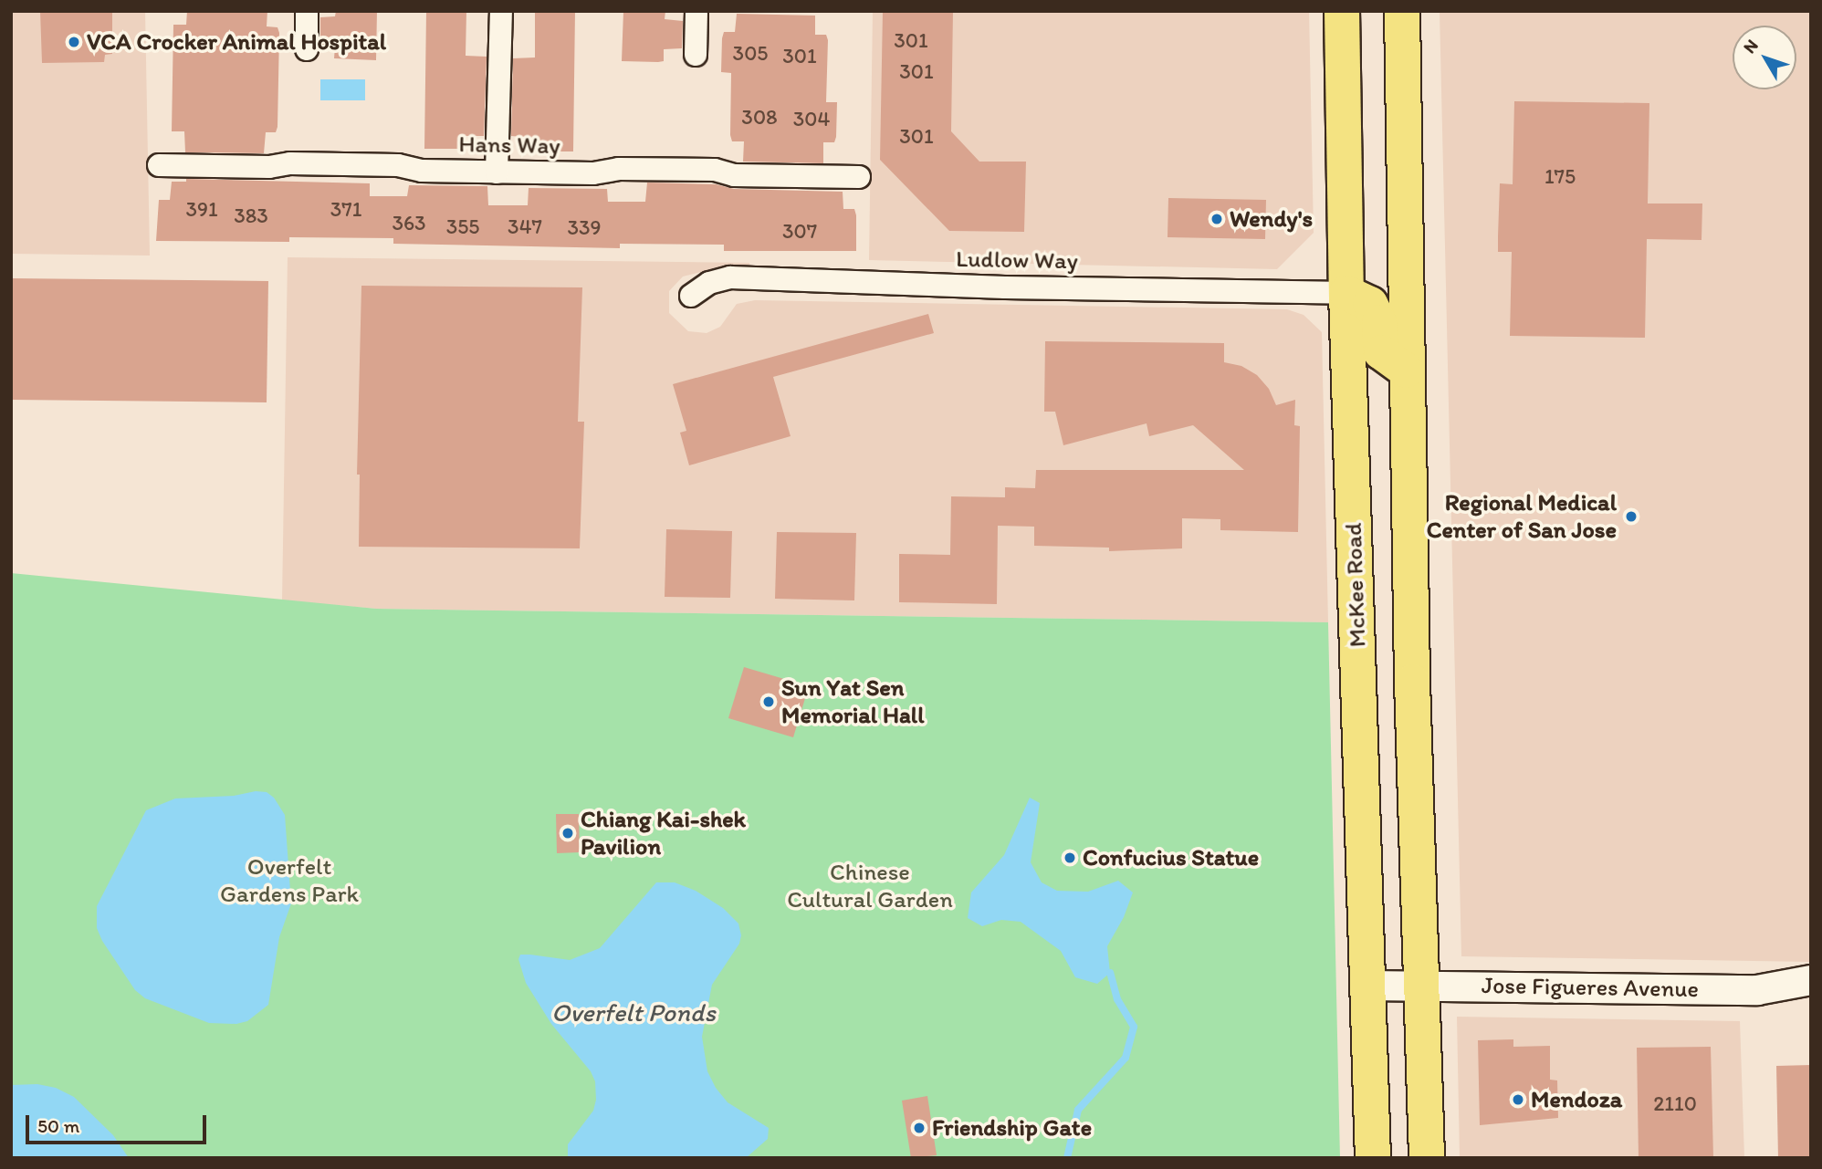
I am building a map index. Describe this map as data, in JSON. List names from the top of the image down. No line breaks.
{"streets":{"main road":["McKee Road"],"street":["Hans Way","Ludlow Way","Jose Figueres Avenue"]},"crossings":[["Ludlow Way","McKee Road"],["McKee Road","Jose Figueres Avenue"]],"water":["Overfelt Ponds"],"parks":["Overfelt Gardens Park","Chinese Cultural Garden"],"places":["VCA Crocker Animal Hospital","Wendy's","Regional Medical Center of San Jose","Sun Yat Sen Memorial Hall","Chiang Kai-shek Pavilion","Confucius Statue","Mendoza","Friendship Gate"],"house_numbers":["301","305","301","301","308","304","301","175","391","371","383","363","355","347","339","307","2110"],"scale_bar":"50 m","north":"top left"}
